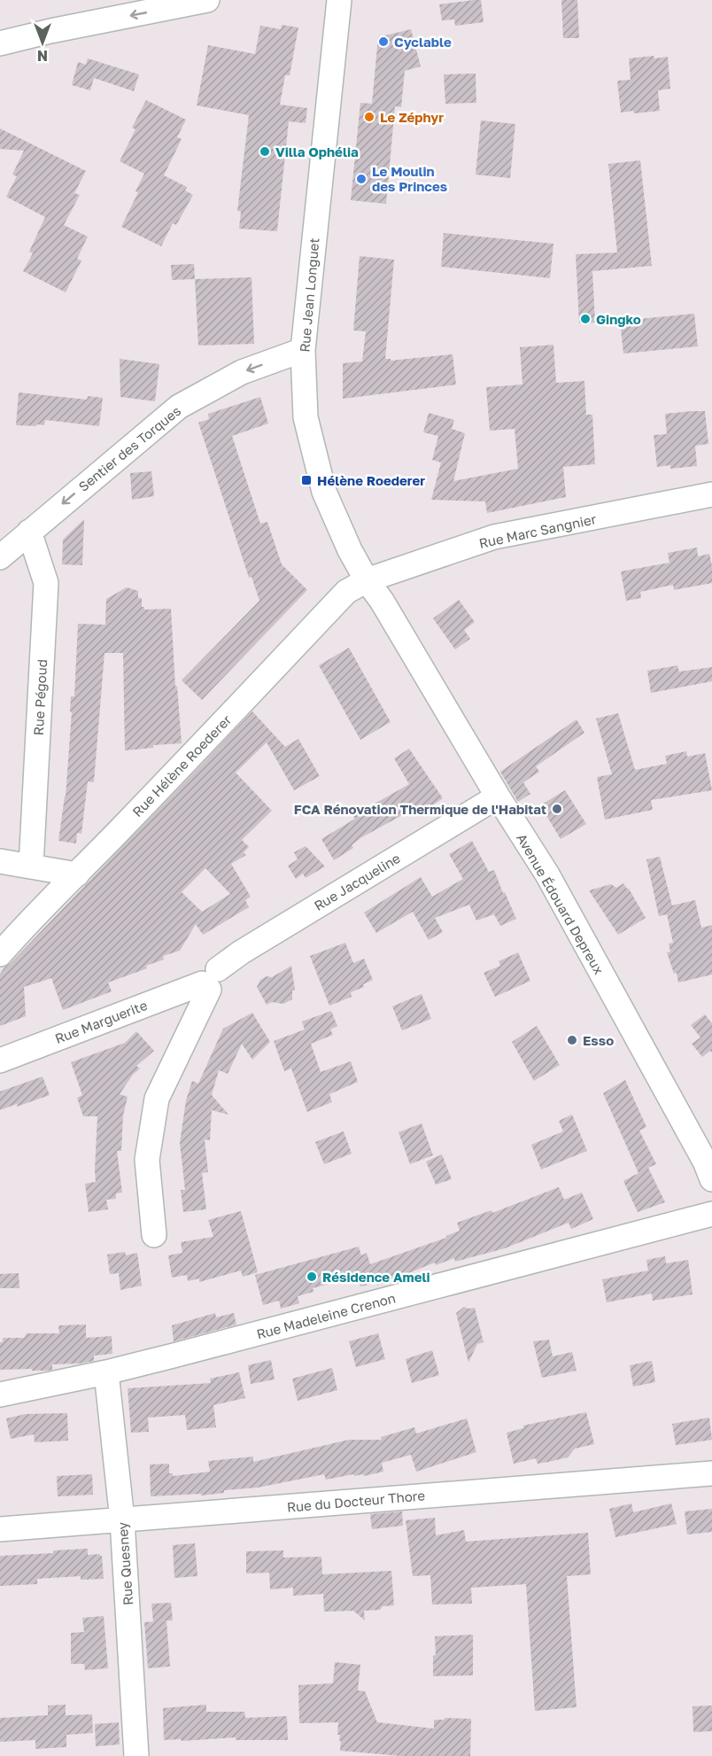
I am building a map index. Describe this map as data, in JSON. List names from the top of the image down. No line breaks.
{"streets":{"street":["Rue Jean Longuet","Sentier des Torques","Rue Marc Sangnier","Rue Pégoud","Rue Hélène Roederer","Rue Jacqueline","Avenue Édouard Depreux","Rue Marguerite","Rue Madeleine Crenon","Rue du Docteur Thore","Rue Quesney"]},"crossings":[["Rue Jean Longuet","Sentier des Torques"],["Rue Jean Longuet","Rue Marc Sangnier"],["Rue Jean Longuet","Rue Hélène Roederer"],["Rue Jean Longuet","Avenue Édouard Depreux"],["Sentier des Torques","Rue Pégoud"],["Rue Marc Sangnier","Rue Hélène Roederer"],["Rue Marc Sangnier","Avenue Édouard Depreux"],["Rue Hélène Roederer","Avenue Édouard Depreux"],["Rue Jacqueline","Avenue Édouard Depreux"],["Rue Jacqueline","Rue Marguerite"],["Rue Madeleine Crenon","Rue Quesney"],["Rue du Docteur Thore","Rue Quesney"]],"one_way":["Sentier des Torques"],"places":{"other":["Cyclable","Le Zéphyr","Villa Ophélia","Le Moulin des Princes","Gingko","FCA Rénovation Thermique de l'Habitat","Esso","Résidence Ameli"],"transit":["Hélène Roederer"]},"north":"bottom"}
